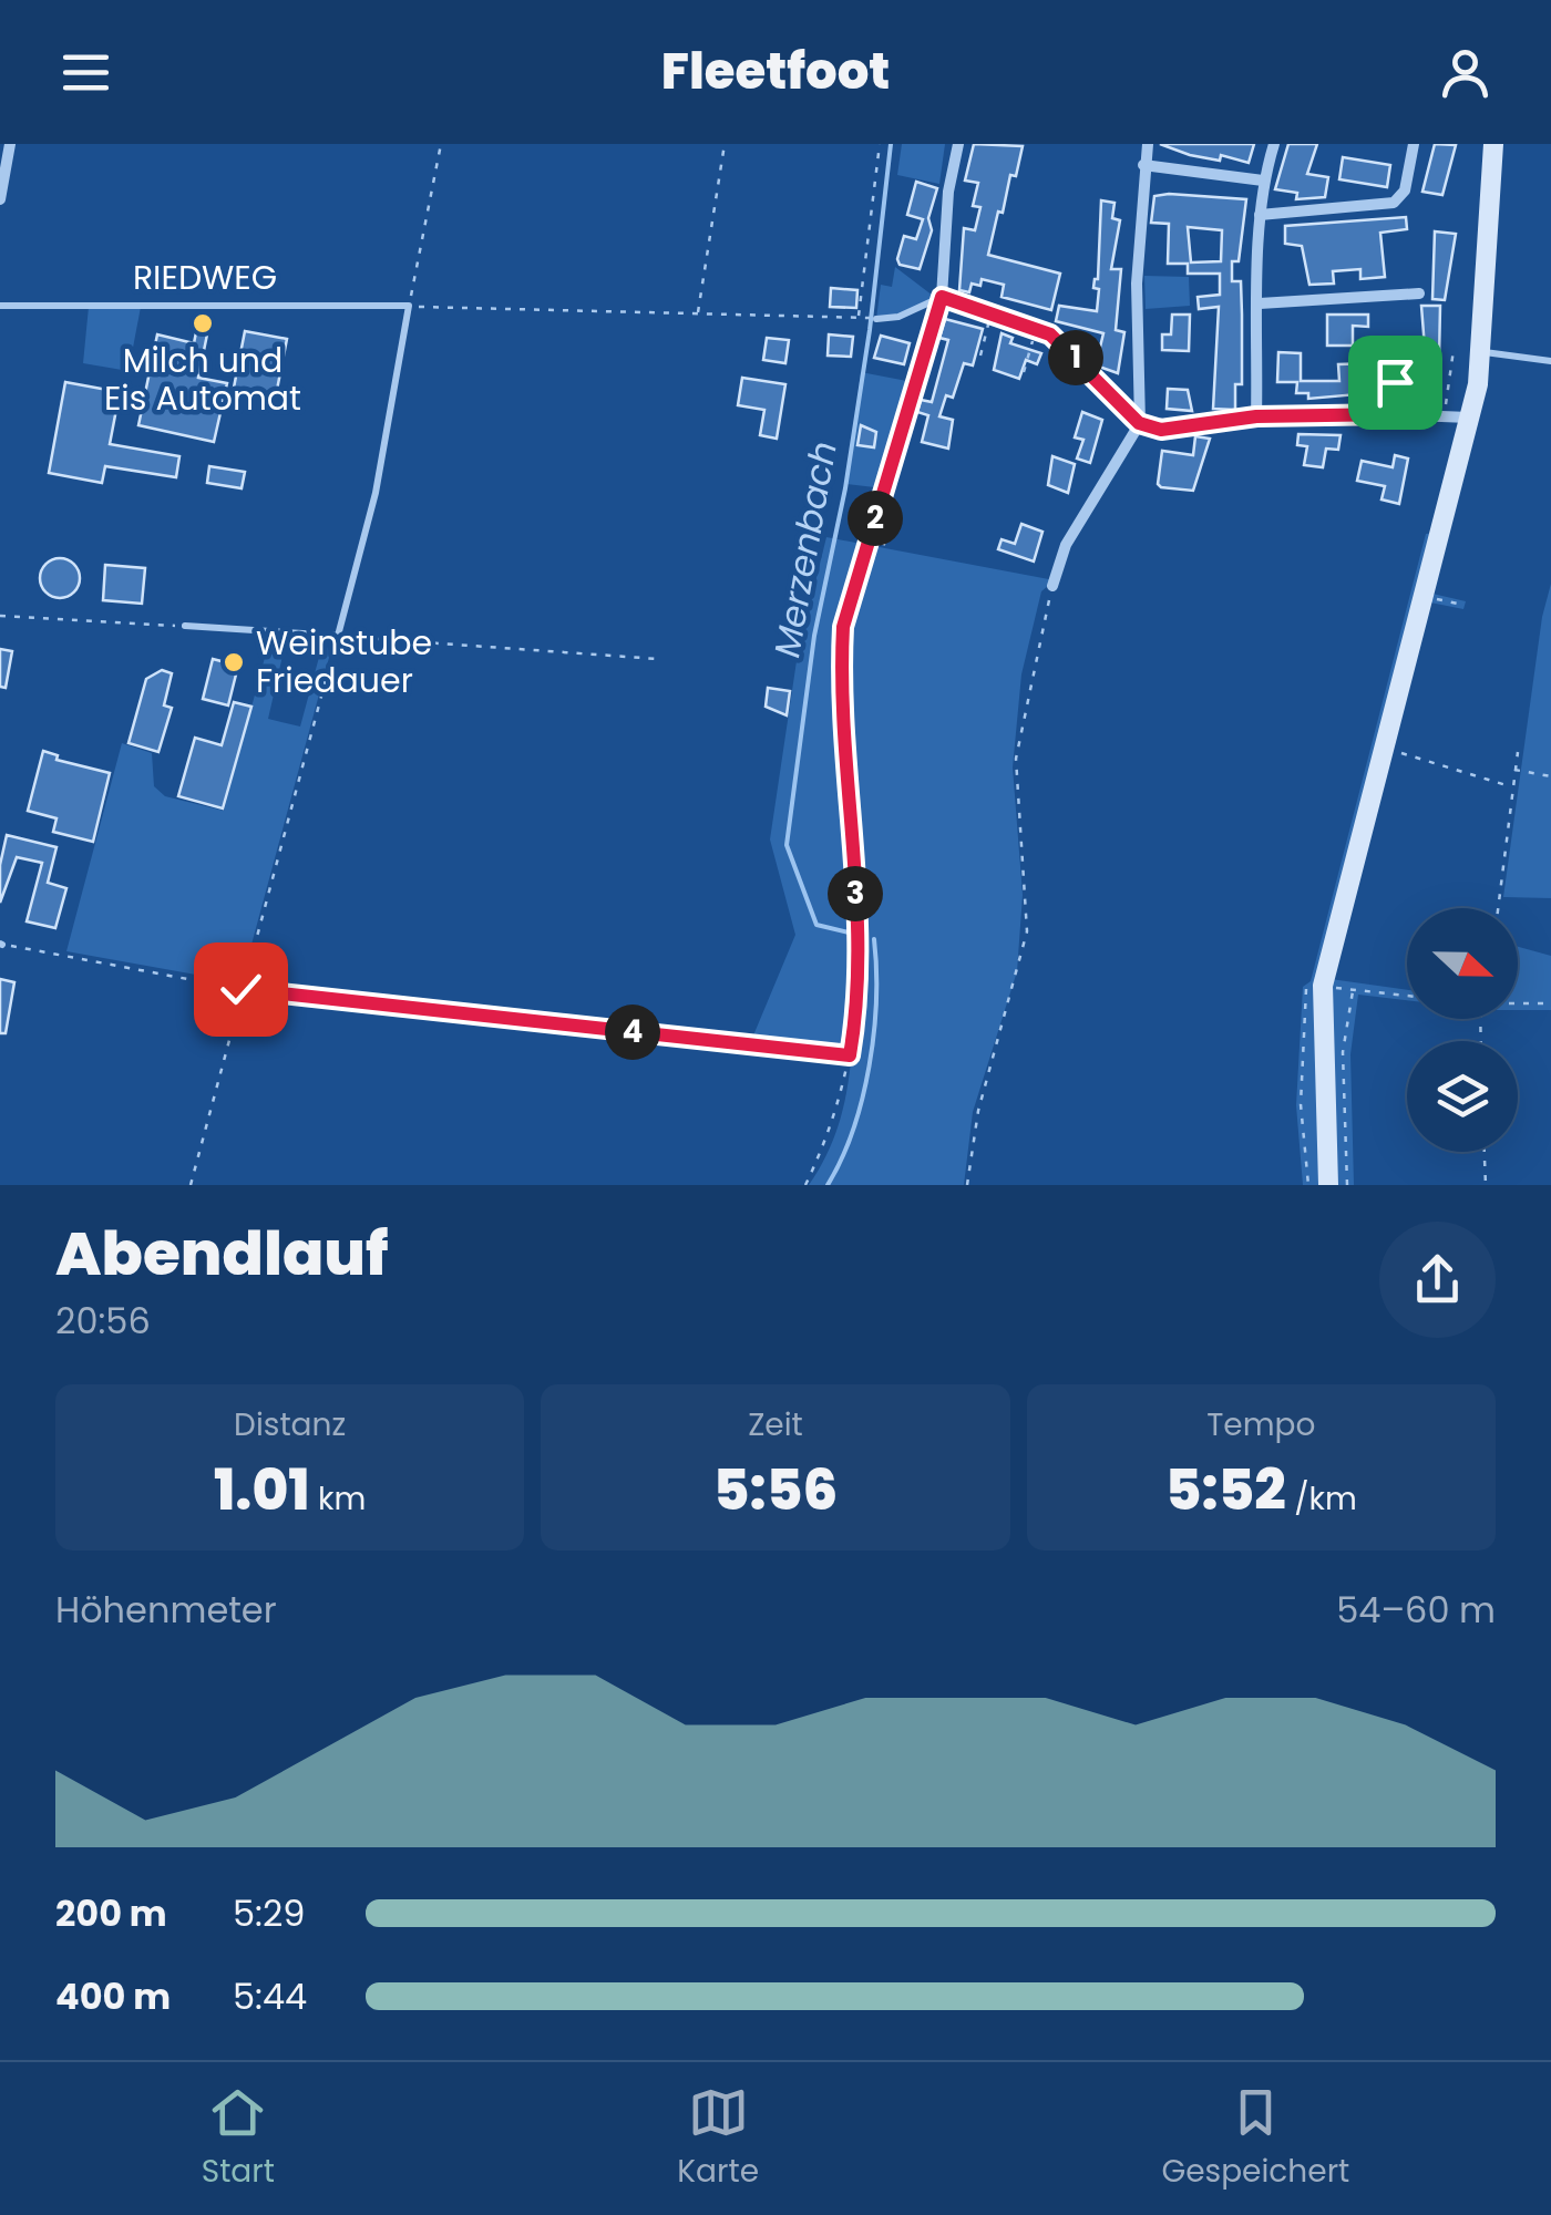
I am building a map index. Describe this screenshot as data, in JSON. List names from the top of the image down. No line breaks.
{"streets":{"lane":["RIEDWEG"]},"water":["Merzenbach"],"places":["Milch und Eis Automat","Weinstube Friedauer"],"north":"right","page":{"header":"Fleetfoot","pins":["1","2","3","4"],"heading":["Abendlauf","20:56"],"stats":[["Distanz","1.01 km"],["Zeit","5:56"],["Tempo","5:52 /km"]],"chart":["Höhenmeter","54–60 m"],"list":[{"name":"200 m","note":"5:29"},{"name":"400 m","note":"5:44"}],"tabs":["Start","Karte","Gespeichert"]}}
